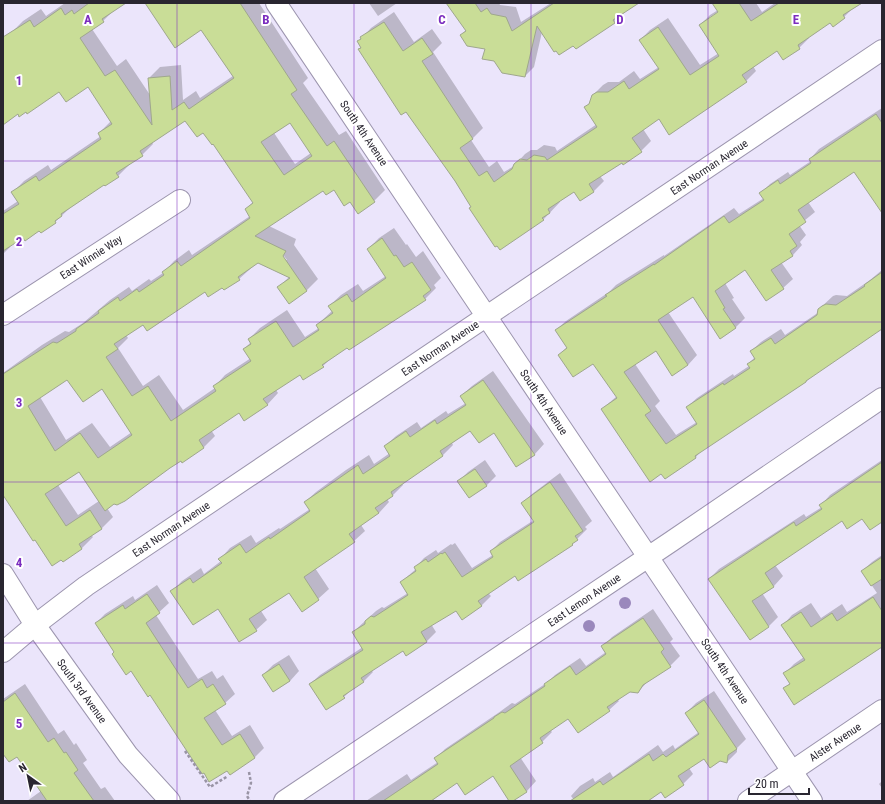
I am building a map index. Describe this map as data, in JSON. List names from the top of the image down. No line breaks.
{"streets":{"street":["South 4th Avenue","East Norman Avenue","East Winnie Way","East Lemon Avenue","South 3rd Avenue","Alster Avenue"]},"crossings":[["South 4th Avenue","East Norman Avenue"],["South 4th Avenue","East Lemon Avenue"],["South 4th Avenue","Alster Avenue"],["East Norman Avenue","South 3rd Avenue"]],"scale_bar":"20 m","north":"top left","grid":{"columns":["A","B","C","D","E"],"rows":["1","2","3","4","5"]}}
